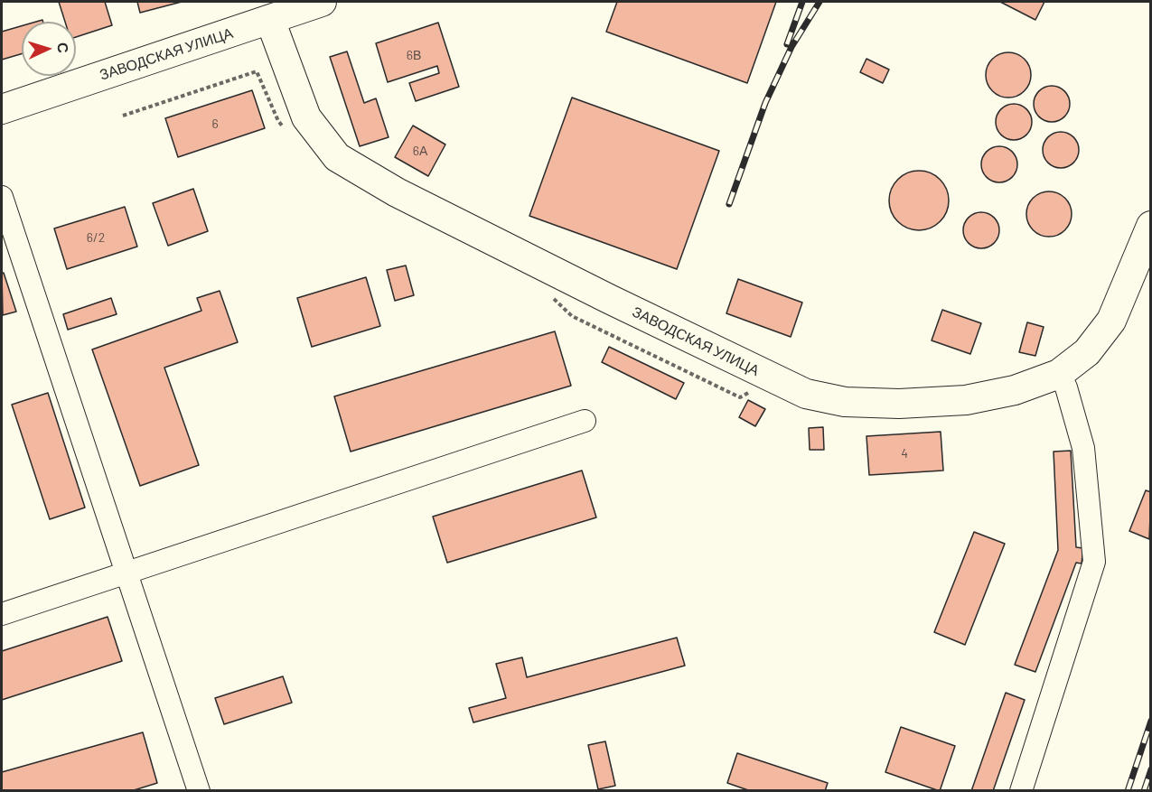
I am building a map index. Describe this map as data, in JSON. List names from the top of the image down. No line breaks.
{"streets":{"main road":["ЗАВОДСКАЯ УЛИЦА"]},"house_numbers":["6В","6","6А","6/2","4"],"north":"right"}
